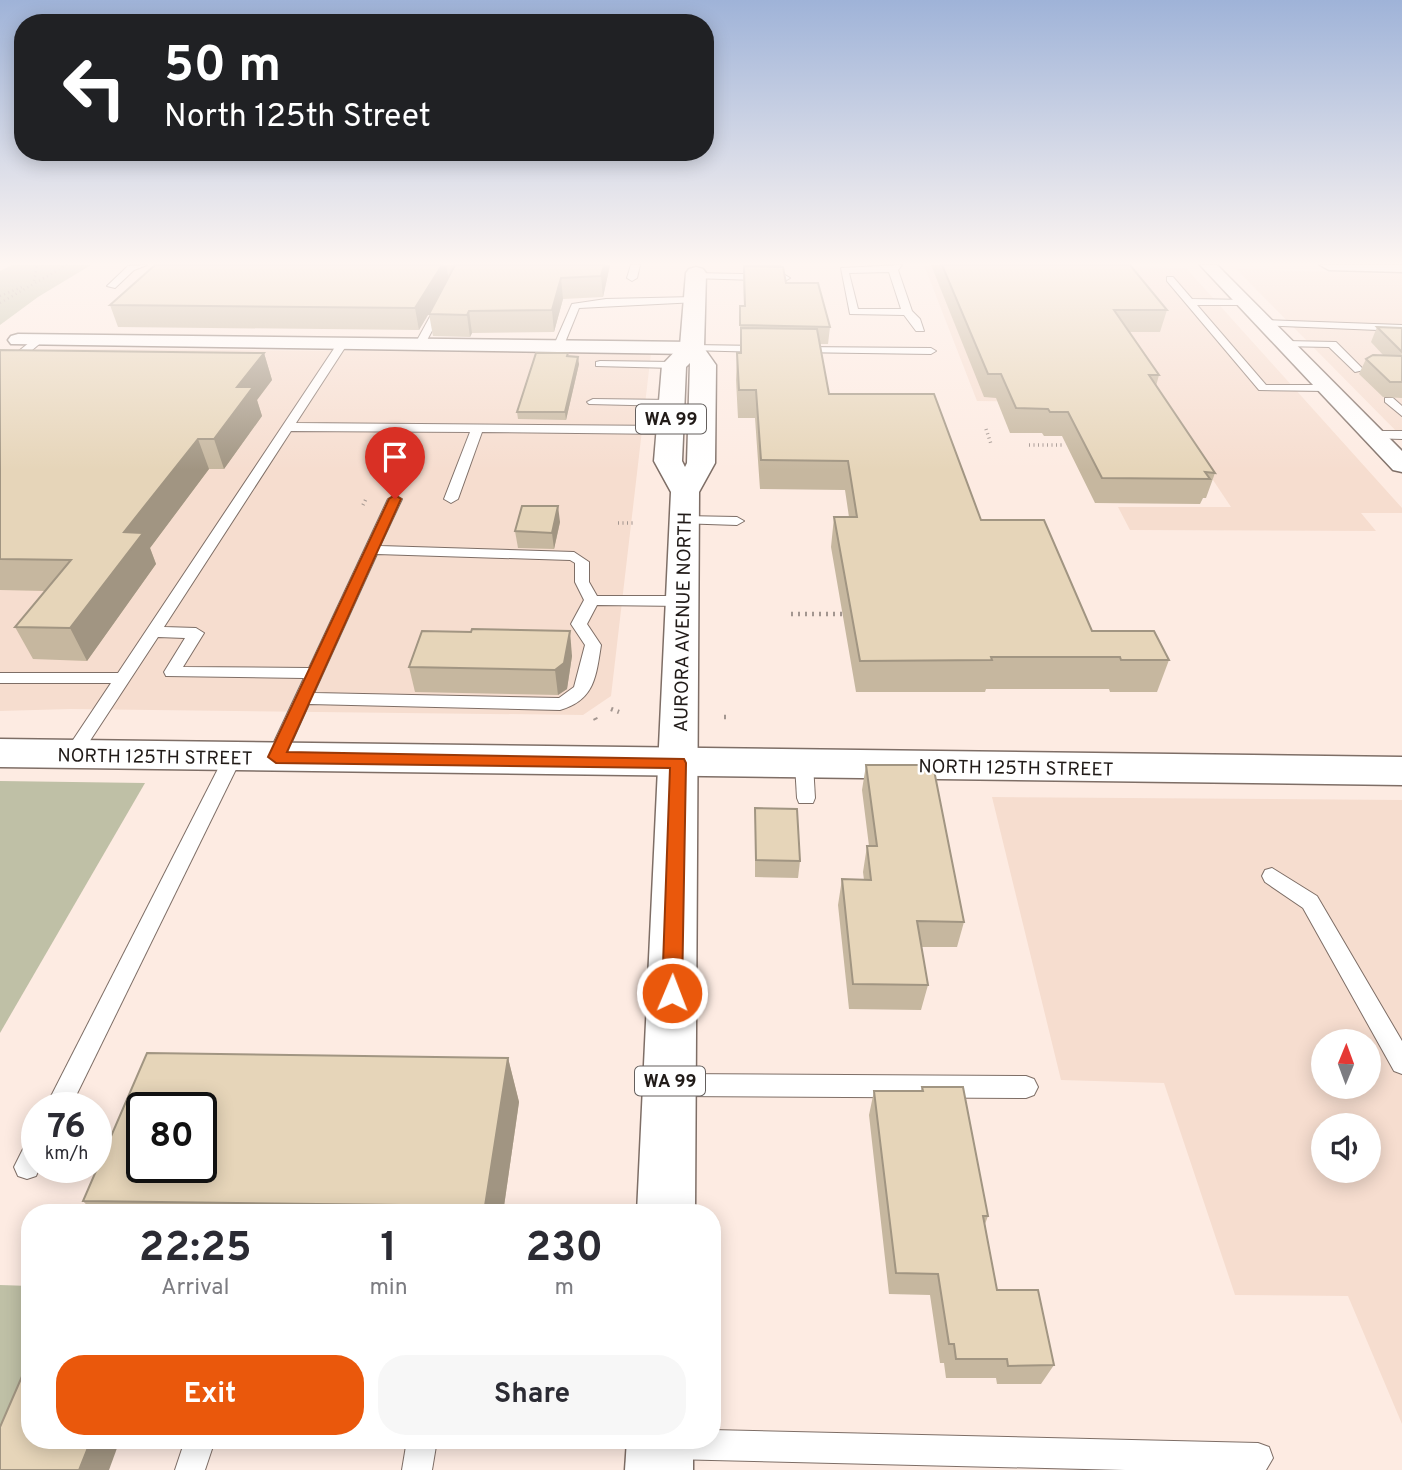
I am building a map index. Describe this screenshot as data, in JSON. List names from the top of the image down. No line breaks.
{"streets":{"main road":["WA 99","AURORA AVENUE NORTH","NORTH 125TH STREET"]},"crossings":[["AURORA AVENUE NORTH","NORTH 125TH STREET"]],"north":"top","page":{"turn":["50 m","North 125th Street"],"speed":"76 km/h","limit":"80","eta":["22:25","Arrival","1","min","230","m"],"buttons":["Exit","Share"]}}
